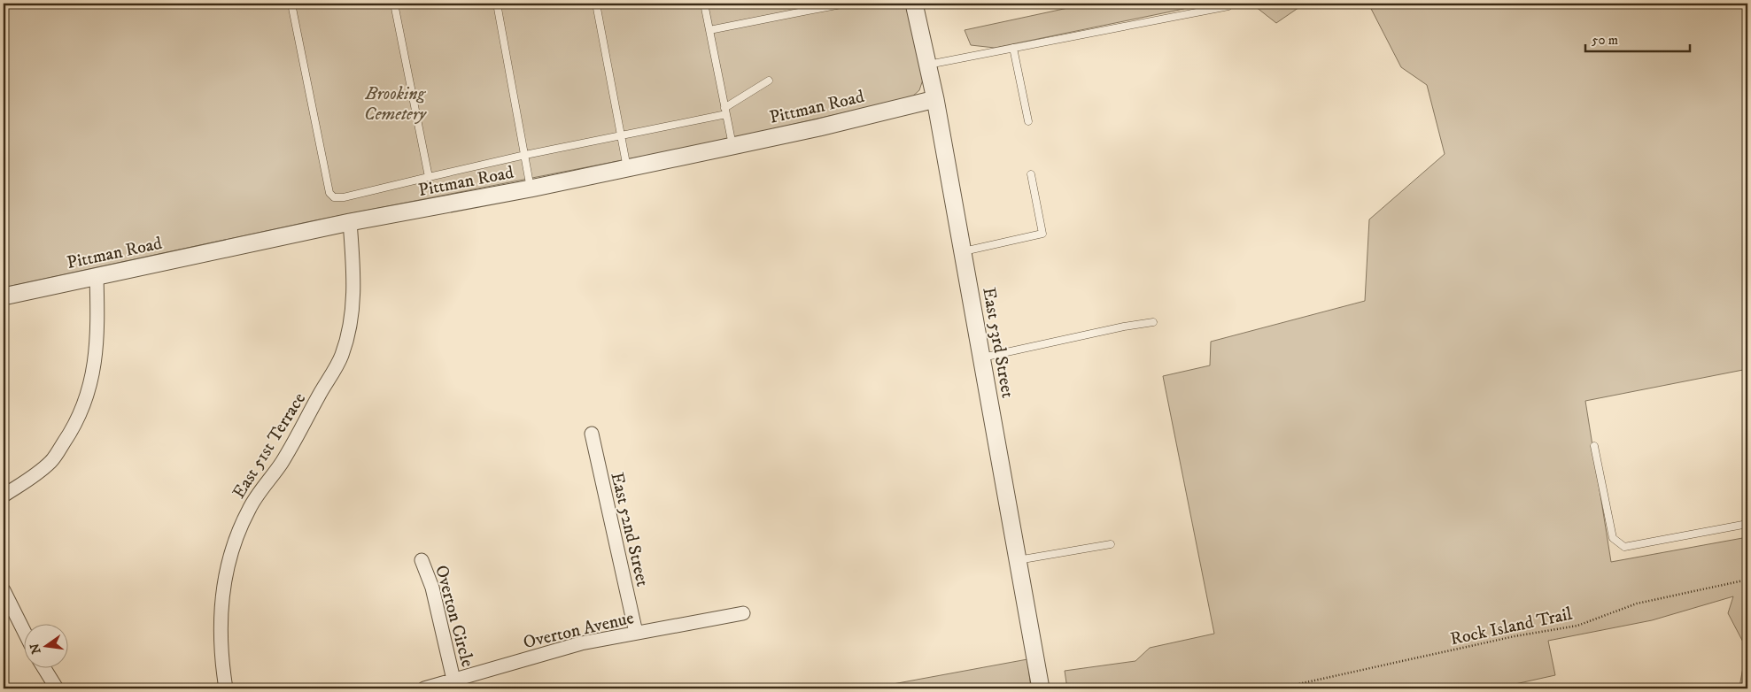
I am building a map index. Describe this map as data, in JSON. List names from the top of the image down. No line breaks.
{"streets":{"street":["Pittman Road","East 53rd Street","East 51st Terrace","East 52nd Street","Overton Circle","Overton Avenue"],"path":["Rock Island Trail"]},"crossings":[["Pittman Road","East 53rd Street"],["Pittman Road","East 51st Terrace"],["East 52nd Street","Overton Avenue"],["Overton Circle","Overton Avenue"]],"parks":["Brooking Cemetery"],"scale_bar":"50 m","north":"left"}
